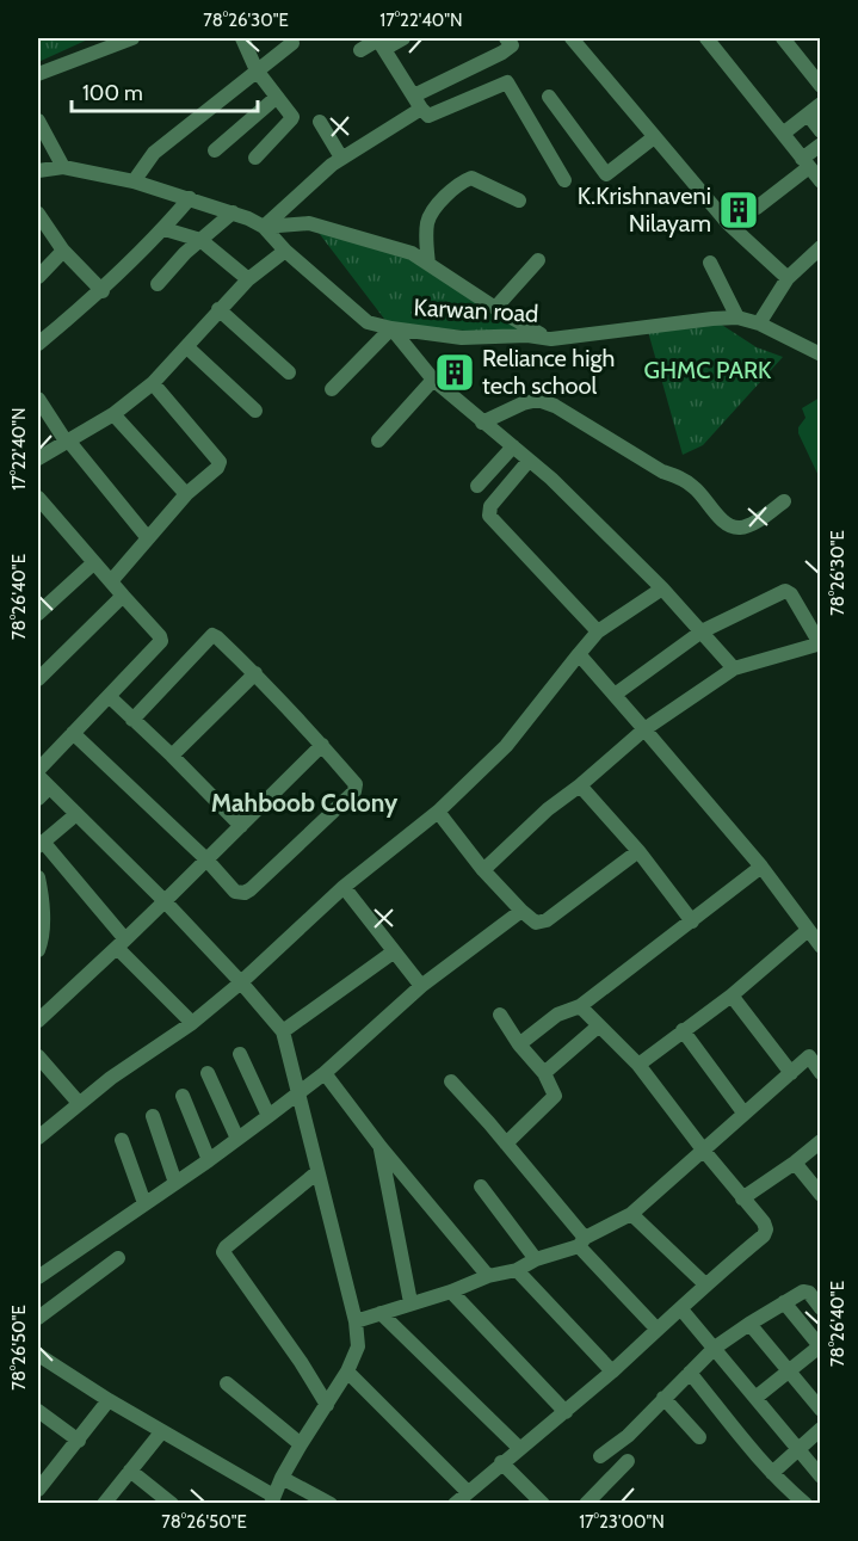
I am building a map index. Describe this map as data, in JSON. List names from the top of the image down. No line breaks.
{"streets":{"street":["Karwan road"]},"districts":["Mahboob Colony"],"parks":["GHMC PARK"],"places":{"building":["K.Krishnaveni Nilayam","Reliance high tech school"]},"scale_bar":"100 m","coordinates":["78°26'30\"E","17°22'40\"N","78°26'40\"E","78°26'50\"E","17°23'00\"N"]}
